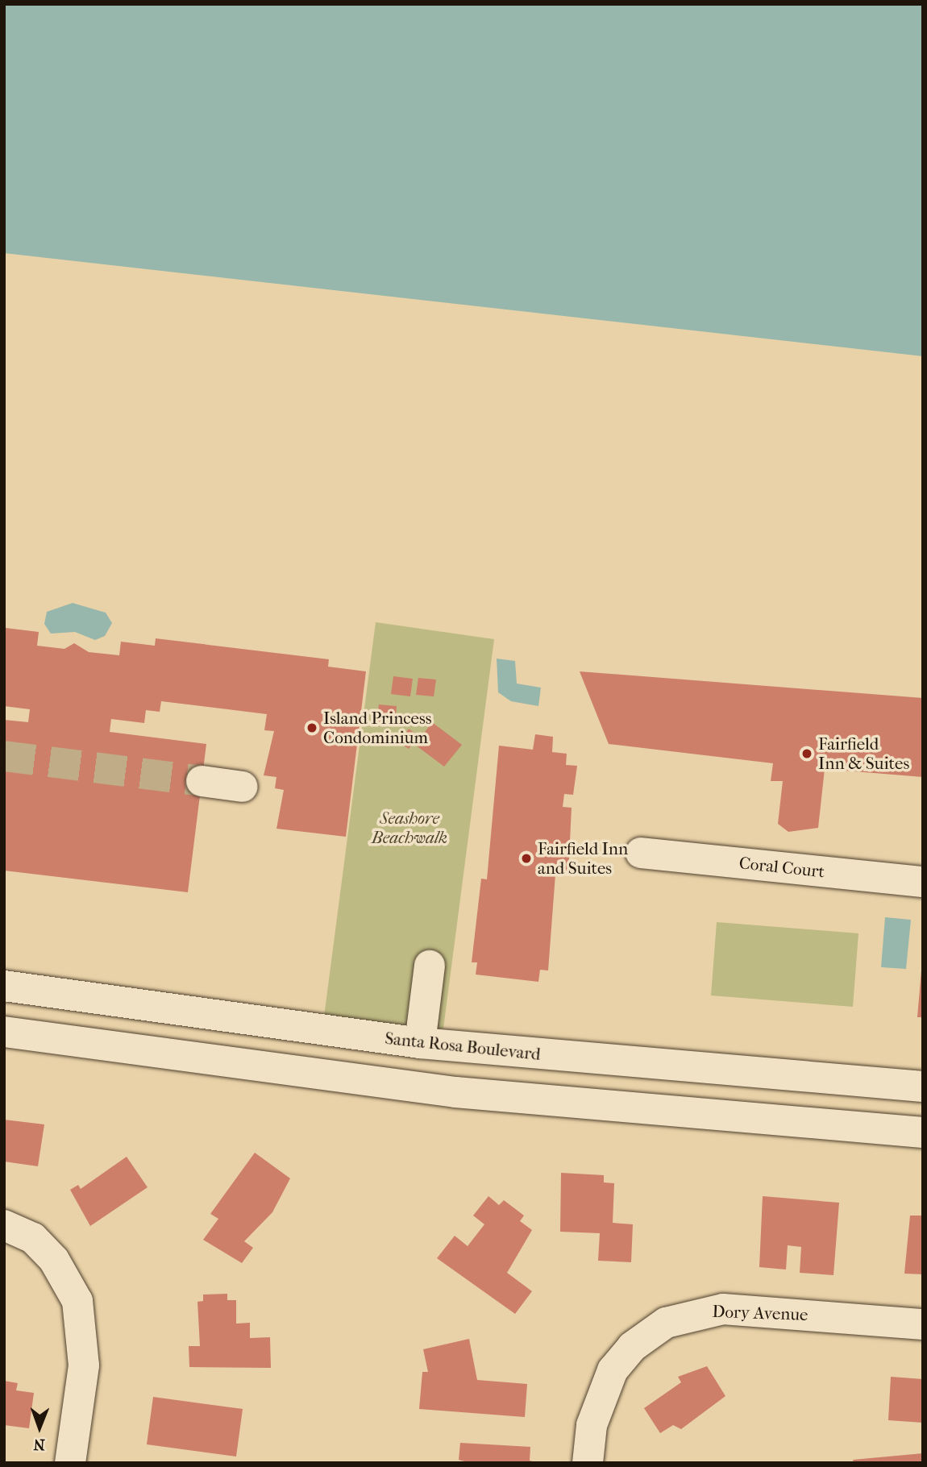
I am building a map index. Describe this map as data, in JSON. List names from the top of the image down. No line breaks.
{"streets":{"street":["Coral Court","Santa Rosa Boulevard","Dory Avenue"]},"parks":["Seashore Beachwalk"],"places":["Island Princess Condominium","Fairfield Inn & Suites","Fairfield Inn and Suites"],"north":"bottom"}
